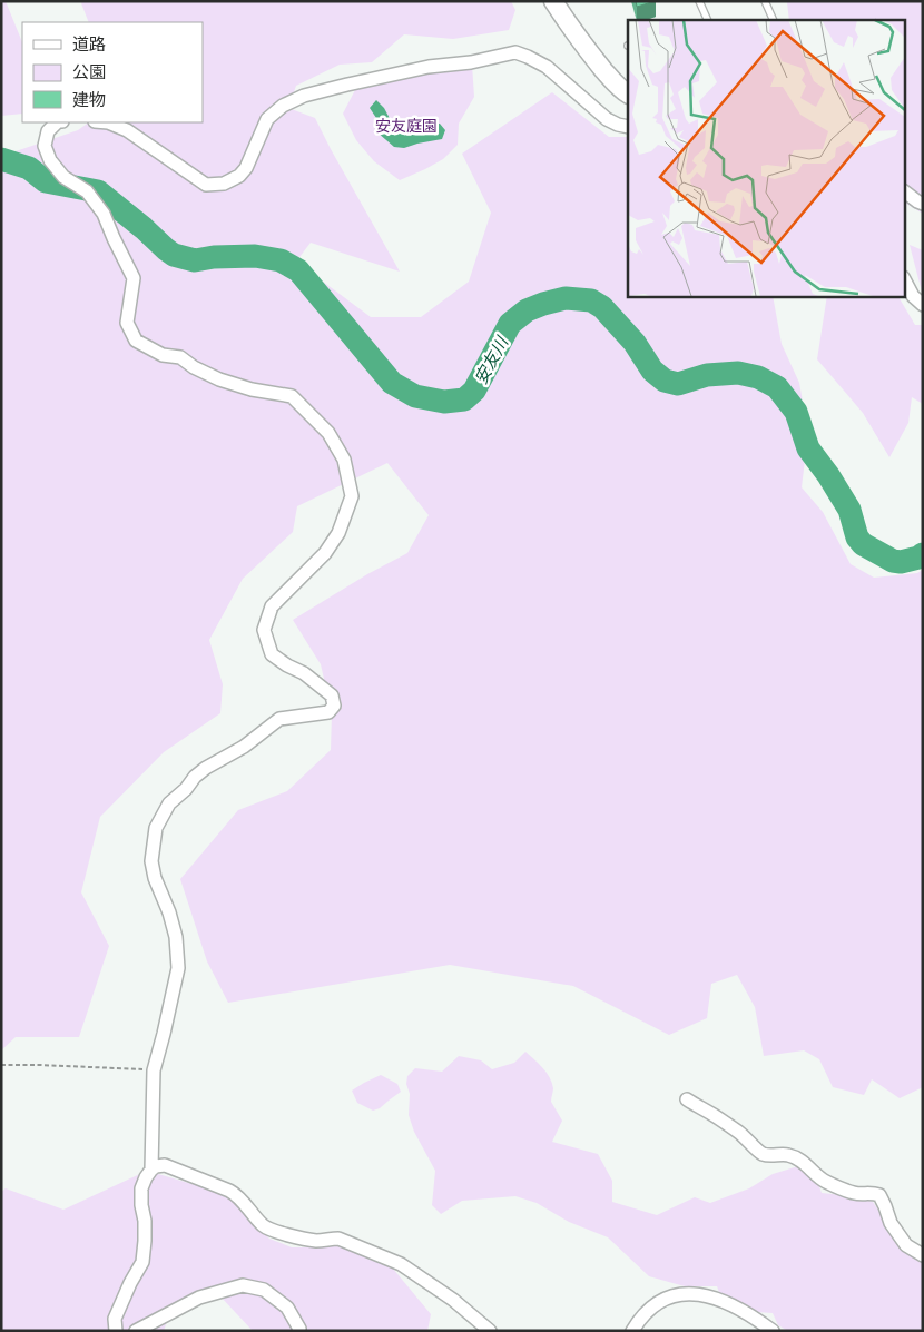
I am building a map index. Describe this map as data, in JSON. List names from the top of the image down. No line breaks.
{"water":["安友川"],"parks":["安友庭園"],"legend":["道路","公園","建物"]}
